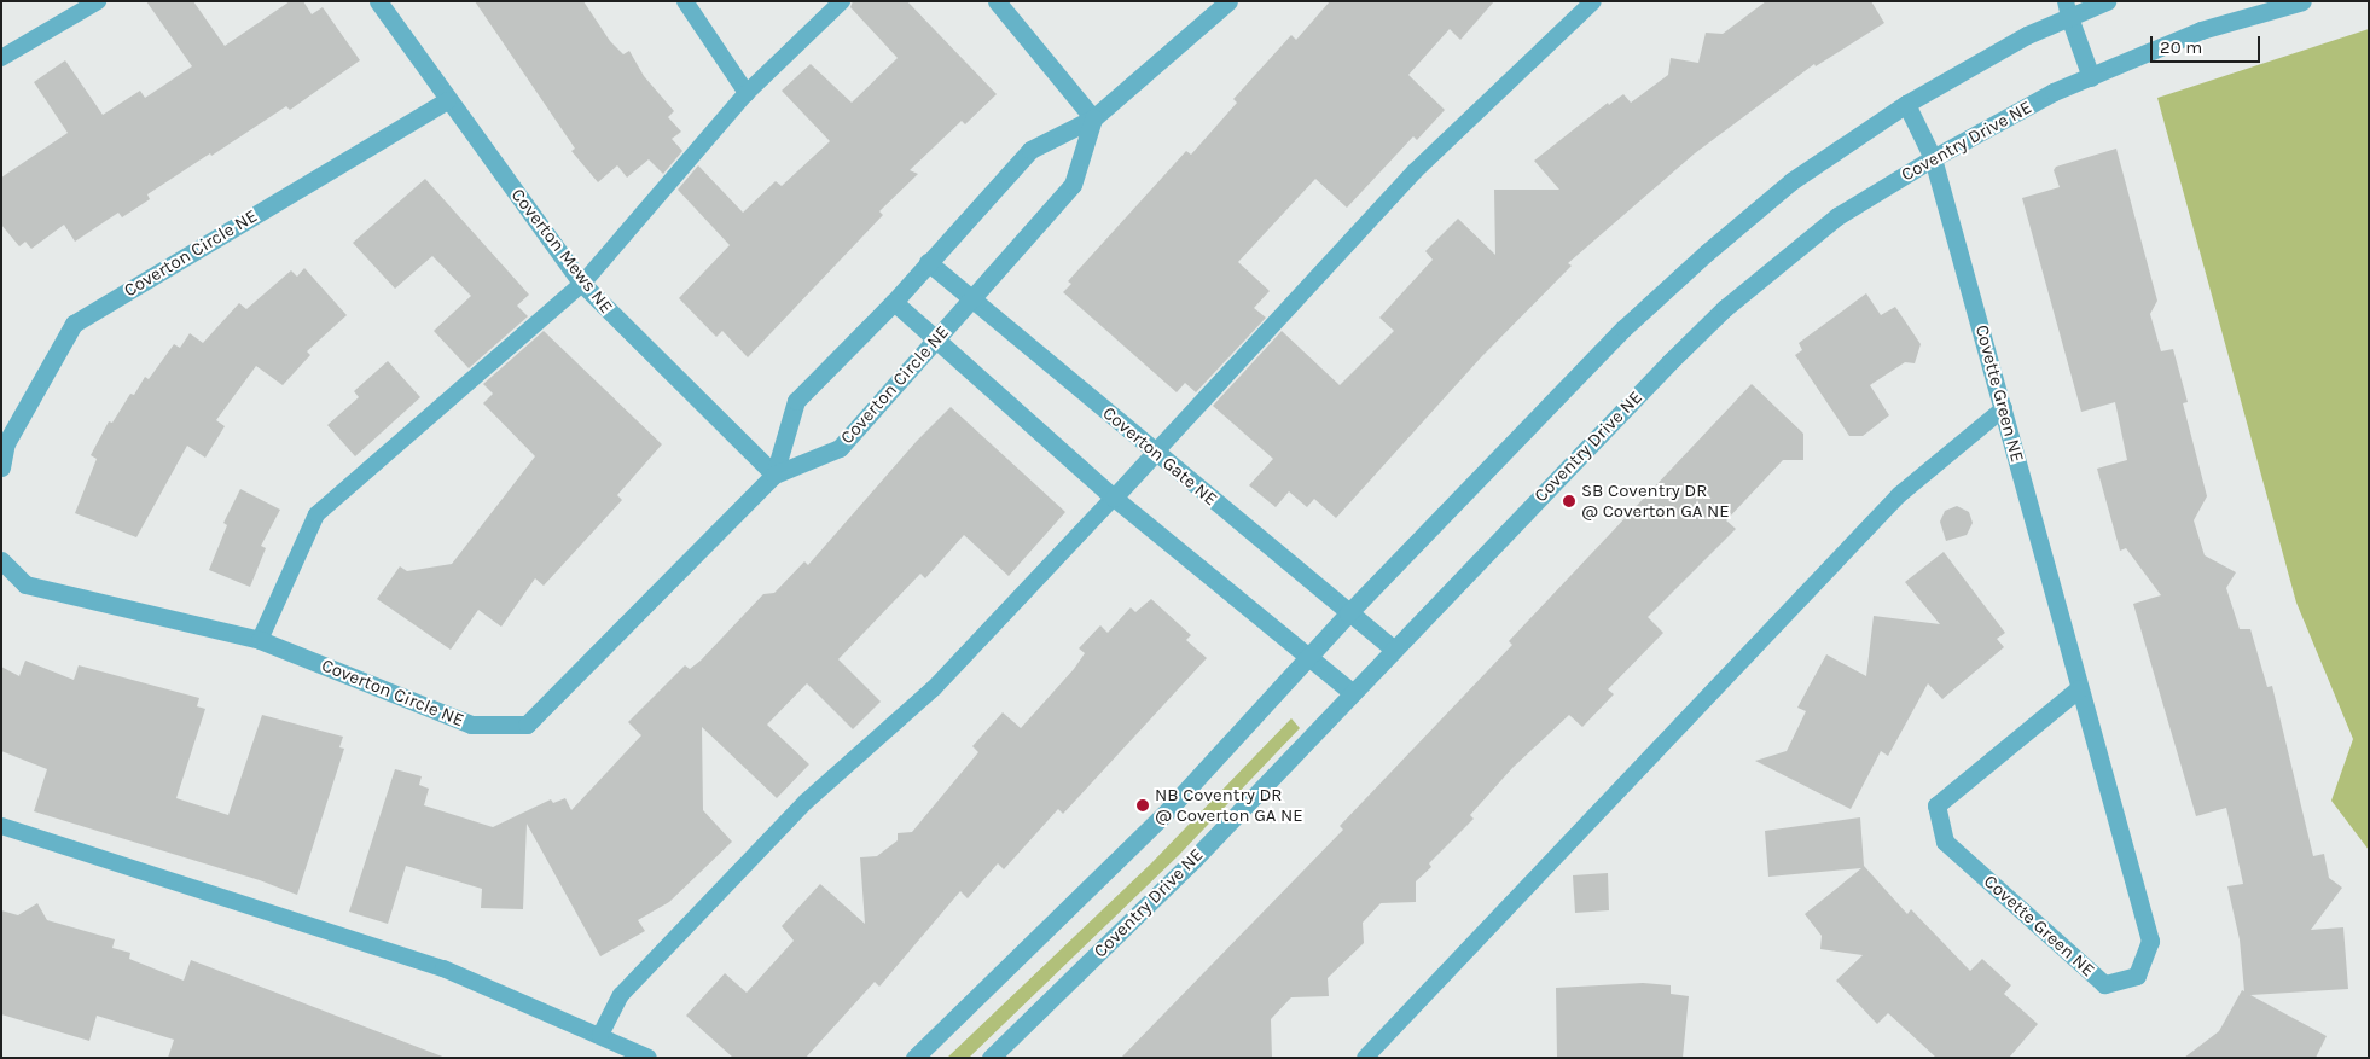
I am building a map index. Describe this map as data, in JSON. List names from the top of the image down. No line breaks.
{"streets":{"street":["Coventry Drive NE","Coverton Mews NE","Coverton Circle NE","Covette Green NE","Coverton Gate NE"]},"crossings":[["Coventry Drive NE","Covette Green NE"],["Coventry Drive NE","Coverton Gate NE"],["Coverton Mews NE","Coverton Circle NE"],["Coverton Circle NE","Coverton Gate NE"]],"places":["SB Coventry DR @ Coverton GA NE","NB Coventry DR @ Coverton GA NE"],"scale_bar":"20 m"}
